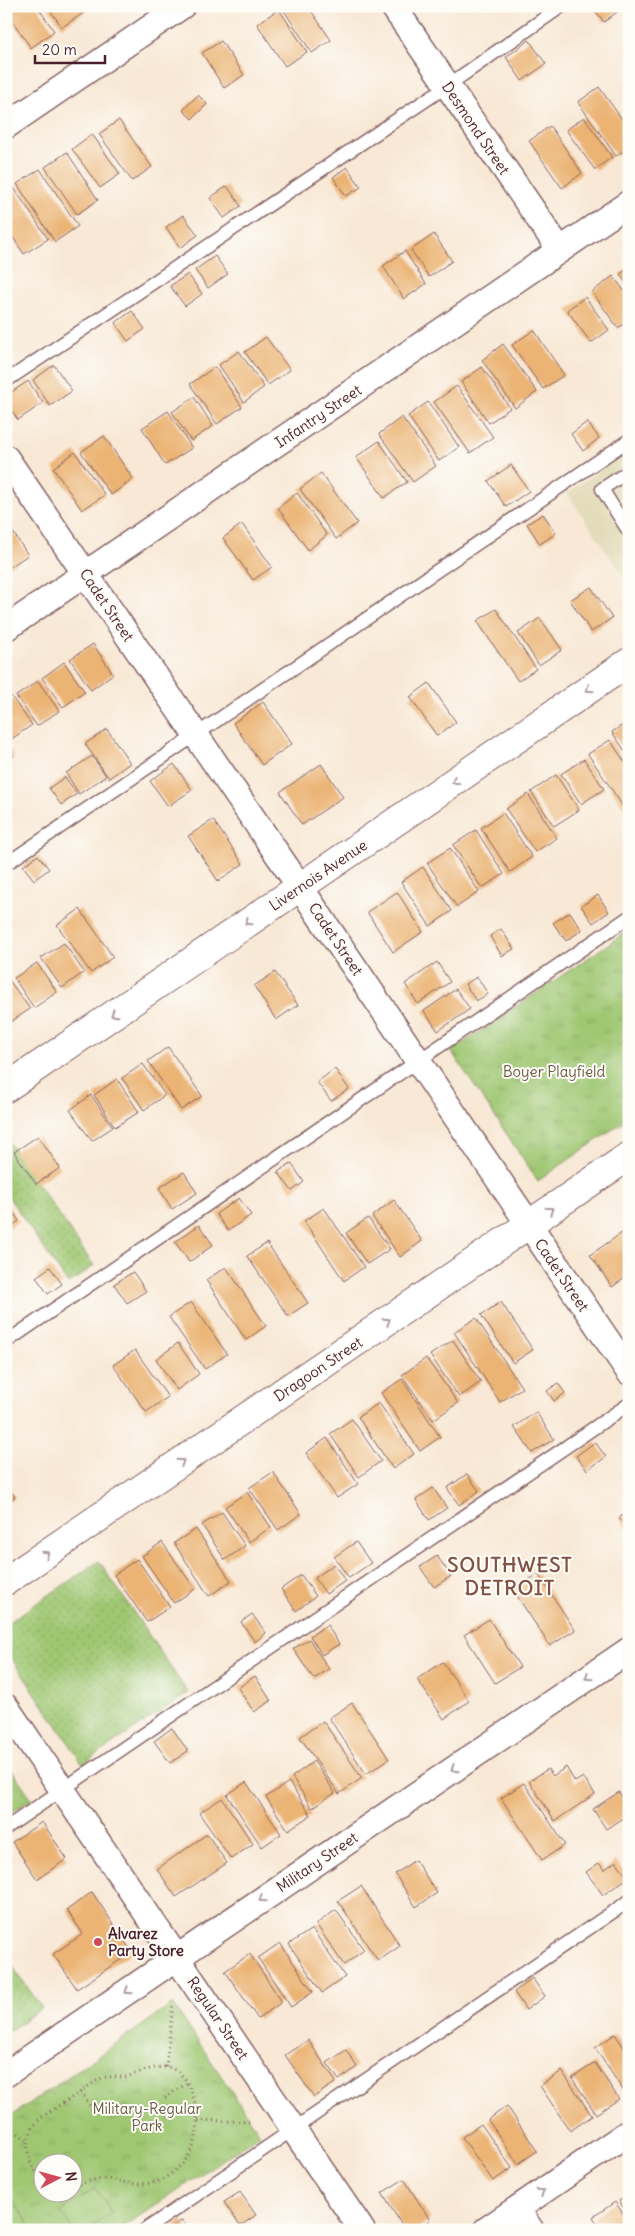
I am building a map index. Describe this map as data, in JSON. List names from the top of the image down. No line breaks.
{"streets":{"main road":["Livernois Avenue","Dragoon Street"],"street":["Desmond Street","Infantry Street","Cadet Street","Military Street","Regular Street"]},"crossings":[["Desmond Street","Infantry Street"],["Infantry Street","Cadet Street"],["Cadet Street","Livernois Avenue"],["Cadet Street","Dragoon Street"],["Military Street","Regular Street"]],"one_way":["Livernois Avenue","Dragoon Street","Military Street"],"districts":["SOUTHWEST DETROIT"],"parks":["Boyer Playfield","Military-Regular Park"],"places":["Alvarez Party Store"],"scale_bar":"20 m","north":"right"}
